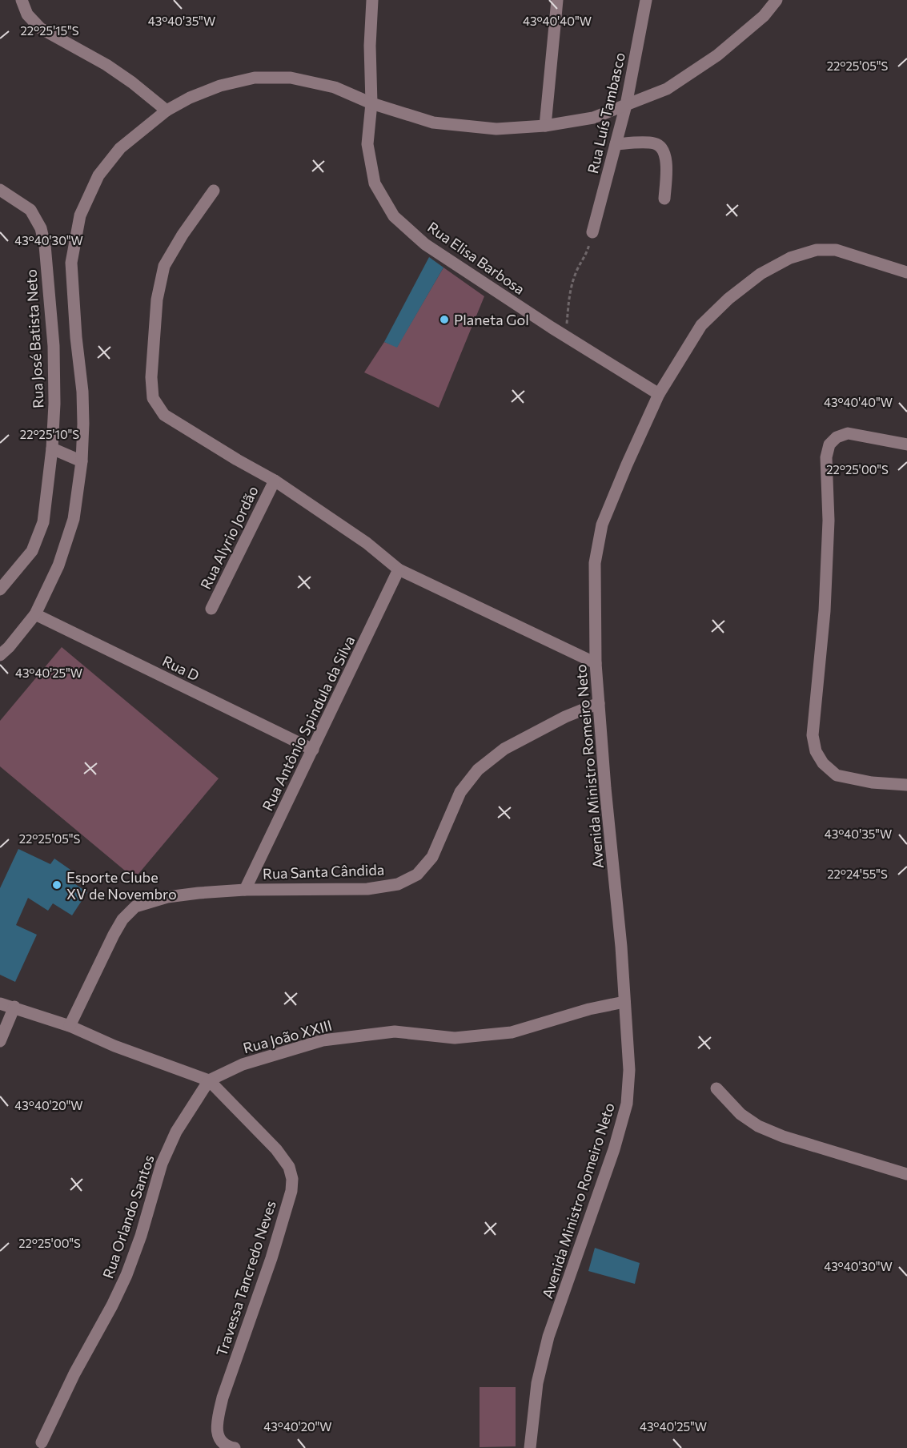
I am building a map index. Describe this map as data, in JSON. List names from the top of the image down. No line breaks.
{"streets":{"street":["Rua Luís Tambasco","Rua Elisa Barbosa","Rua José Batista Neto","Rua Alyrio Jordão","Rua D","Rua Antônio Spindula da Silva","Avenida Ministro Romeiro Neto","Rua Santa Cândida","Rua João XXIII","Rua Orlando Santos","Travessa Tancredo Neves"]},"crossings":[["Rua Elisa Barbosa","Avenida Ministro Romeiro Neto"],["Rua D","Rua Antônio Spindula da Silva"],["Rua Antônio Spindula da Silva","Rua Santa Cândida"],["Avenida Ministro Romeiro Neto","Rua Santa Cândida"],["Avenida Ministro Romeiro Neto","Rua João XXIII"],["Rua João XXIII","Rua Orlando Santos"],["Rua João XXIII","Travessa Tancredo Neves"],["Rua Orlando Santos","Travessa Tancredo Neves"]],"places":["Planeta Gol","Esporte Clube XV de Novembro"],"coordinates":["43°40'35\"W","43°40'40\"W","22°25'15\"S","22°25'05\"S","43°40'30\"W","22°25'10\"S","22°25'00\"S","43°40'25\"W","22°24'55\"S","43°40'20\"W"]}
